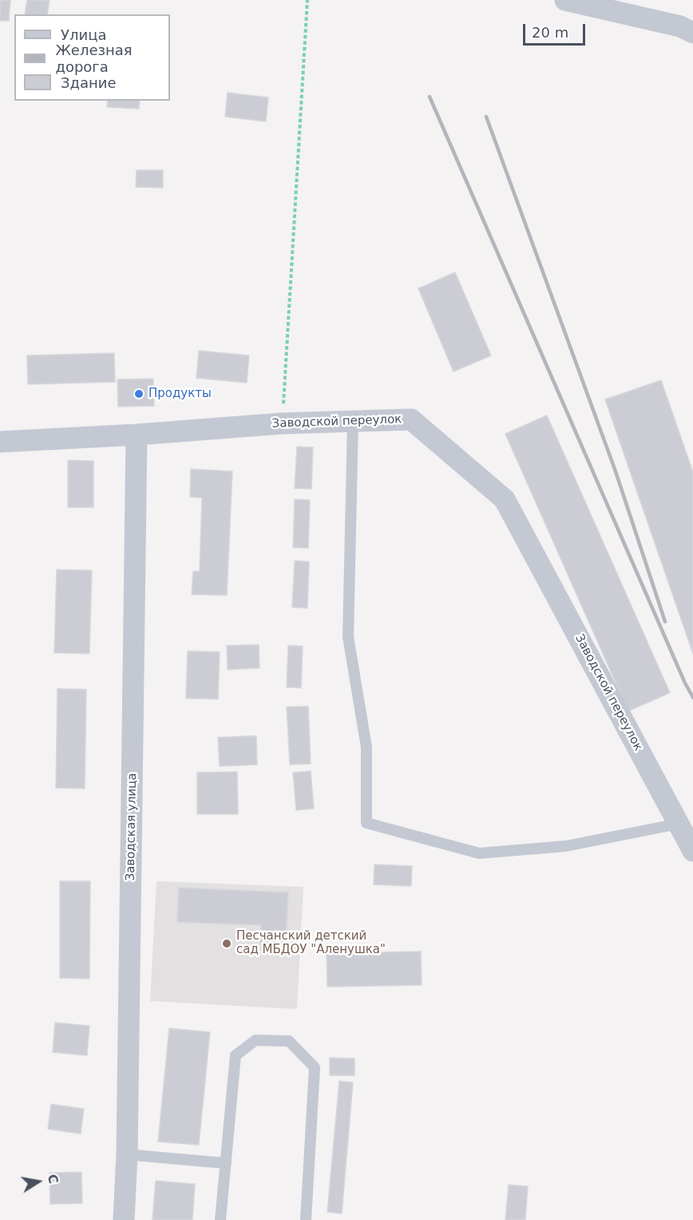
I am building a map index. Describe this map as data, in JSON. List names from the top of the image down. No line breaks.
{"streets":{"street":["Заводской переулок","Заводская улица"]},"crossings":[["Заводской переулок","Заводская улица"]],"places":["Продукты","Песчанский детский сад МБДОУ \"Аленушка\""],"legend":["Улица","Железная дорога","Здание"],"scale_bar":"20 m","north":"right"}
